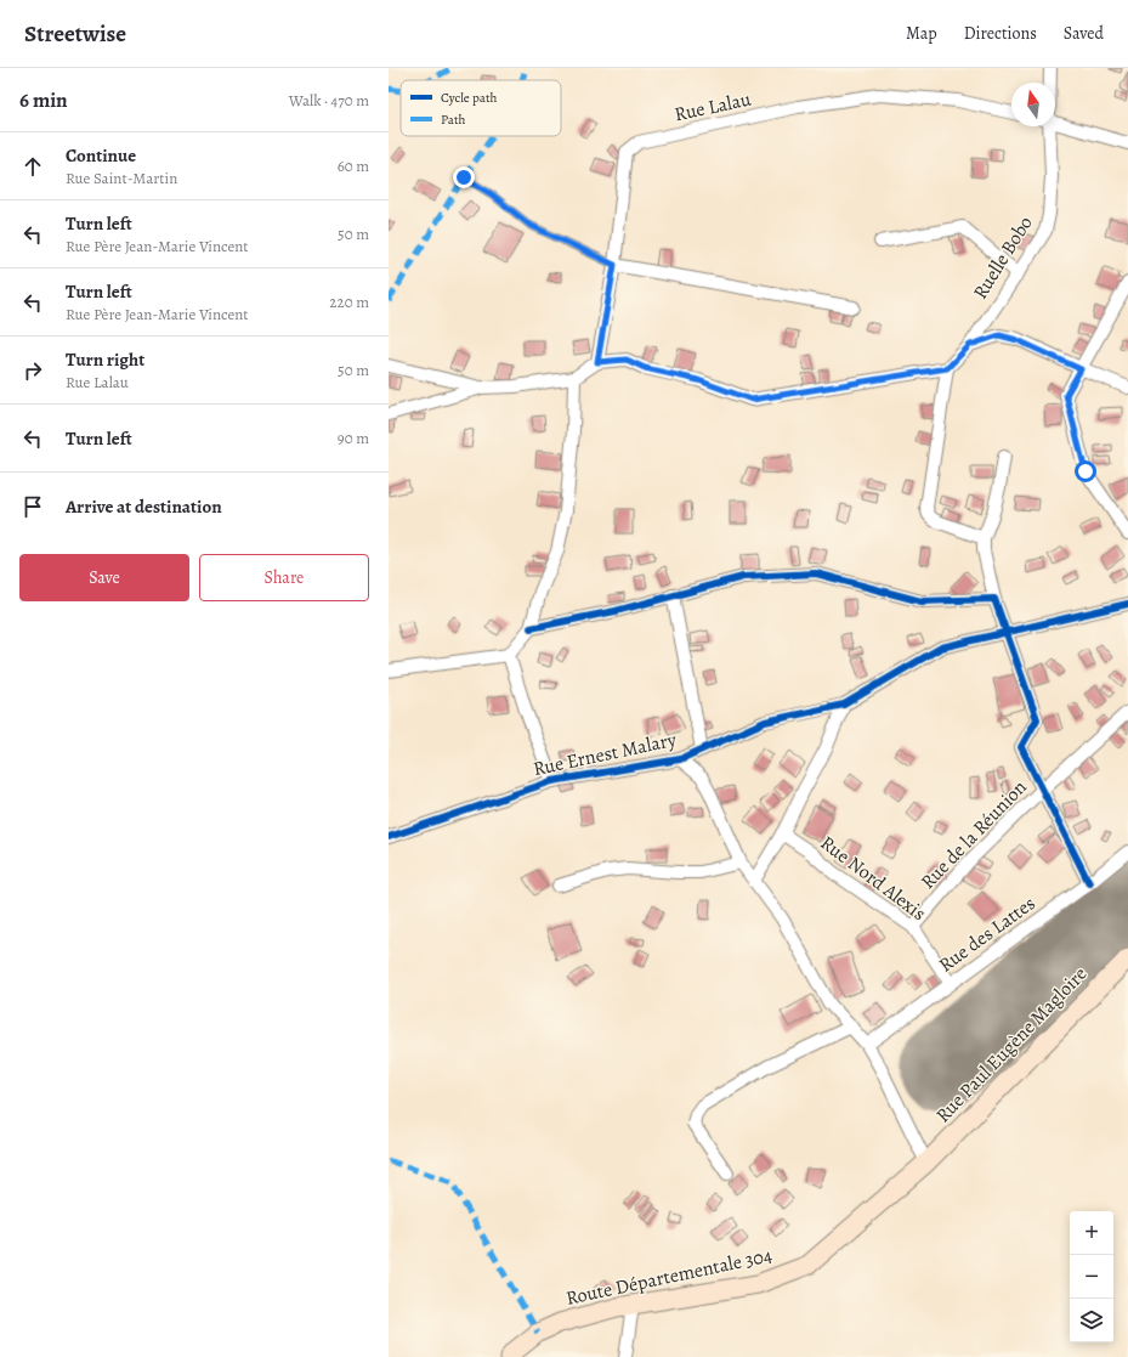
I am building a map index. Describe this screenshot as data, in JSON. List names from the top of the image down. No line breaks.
{"streets":{"main road":["Rue Paul Eugène Magloire","Route Départementale 304"],"street":["Rue Lalau","Ruelle Bobo","Rue Ernest Malary","Rue de la Réunion","Rue Nord Alexis","Rue des Lattes"]},"crossings":[["Rue de la Réunion","Rue Nord Alexis"],["Rue Nord Alexis","Rue des Lattes"],["Rue Paul Eugène Magloire","Route Départementale 304"]],"legend":["Cycle path","Path"],"north":"top","page":{"header":"Streetwise","nav":["Map","Directions","Saved"],"heading":["6 min","Walk · 470 m"],"list":[["Continue","Rue Saint-Martin","60 m"],["Turn left","Rue Père Jean-Marie Vincent","50 m"],["Turn left","Rue Père Jean-Marie Vincent","220 m"],["Turn right","Rue Lalau","50 m"],["Turn left","90 m"],"Arrive at destination"],"buttons":["Save","Share"],"map_buttons":["+","−"]}}
